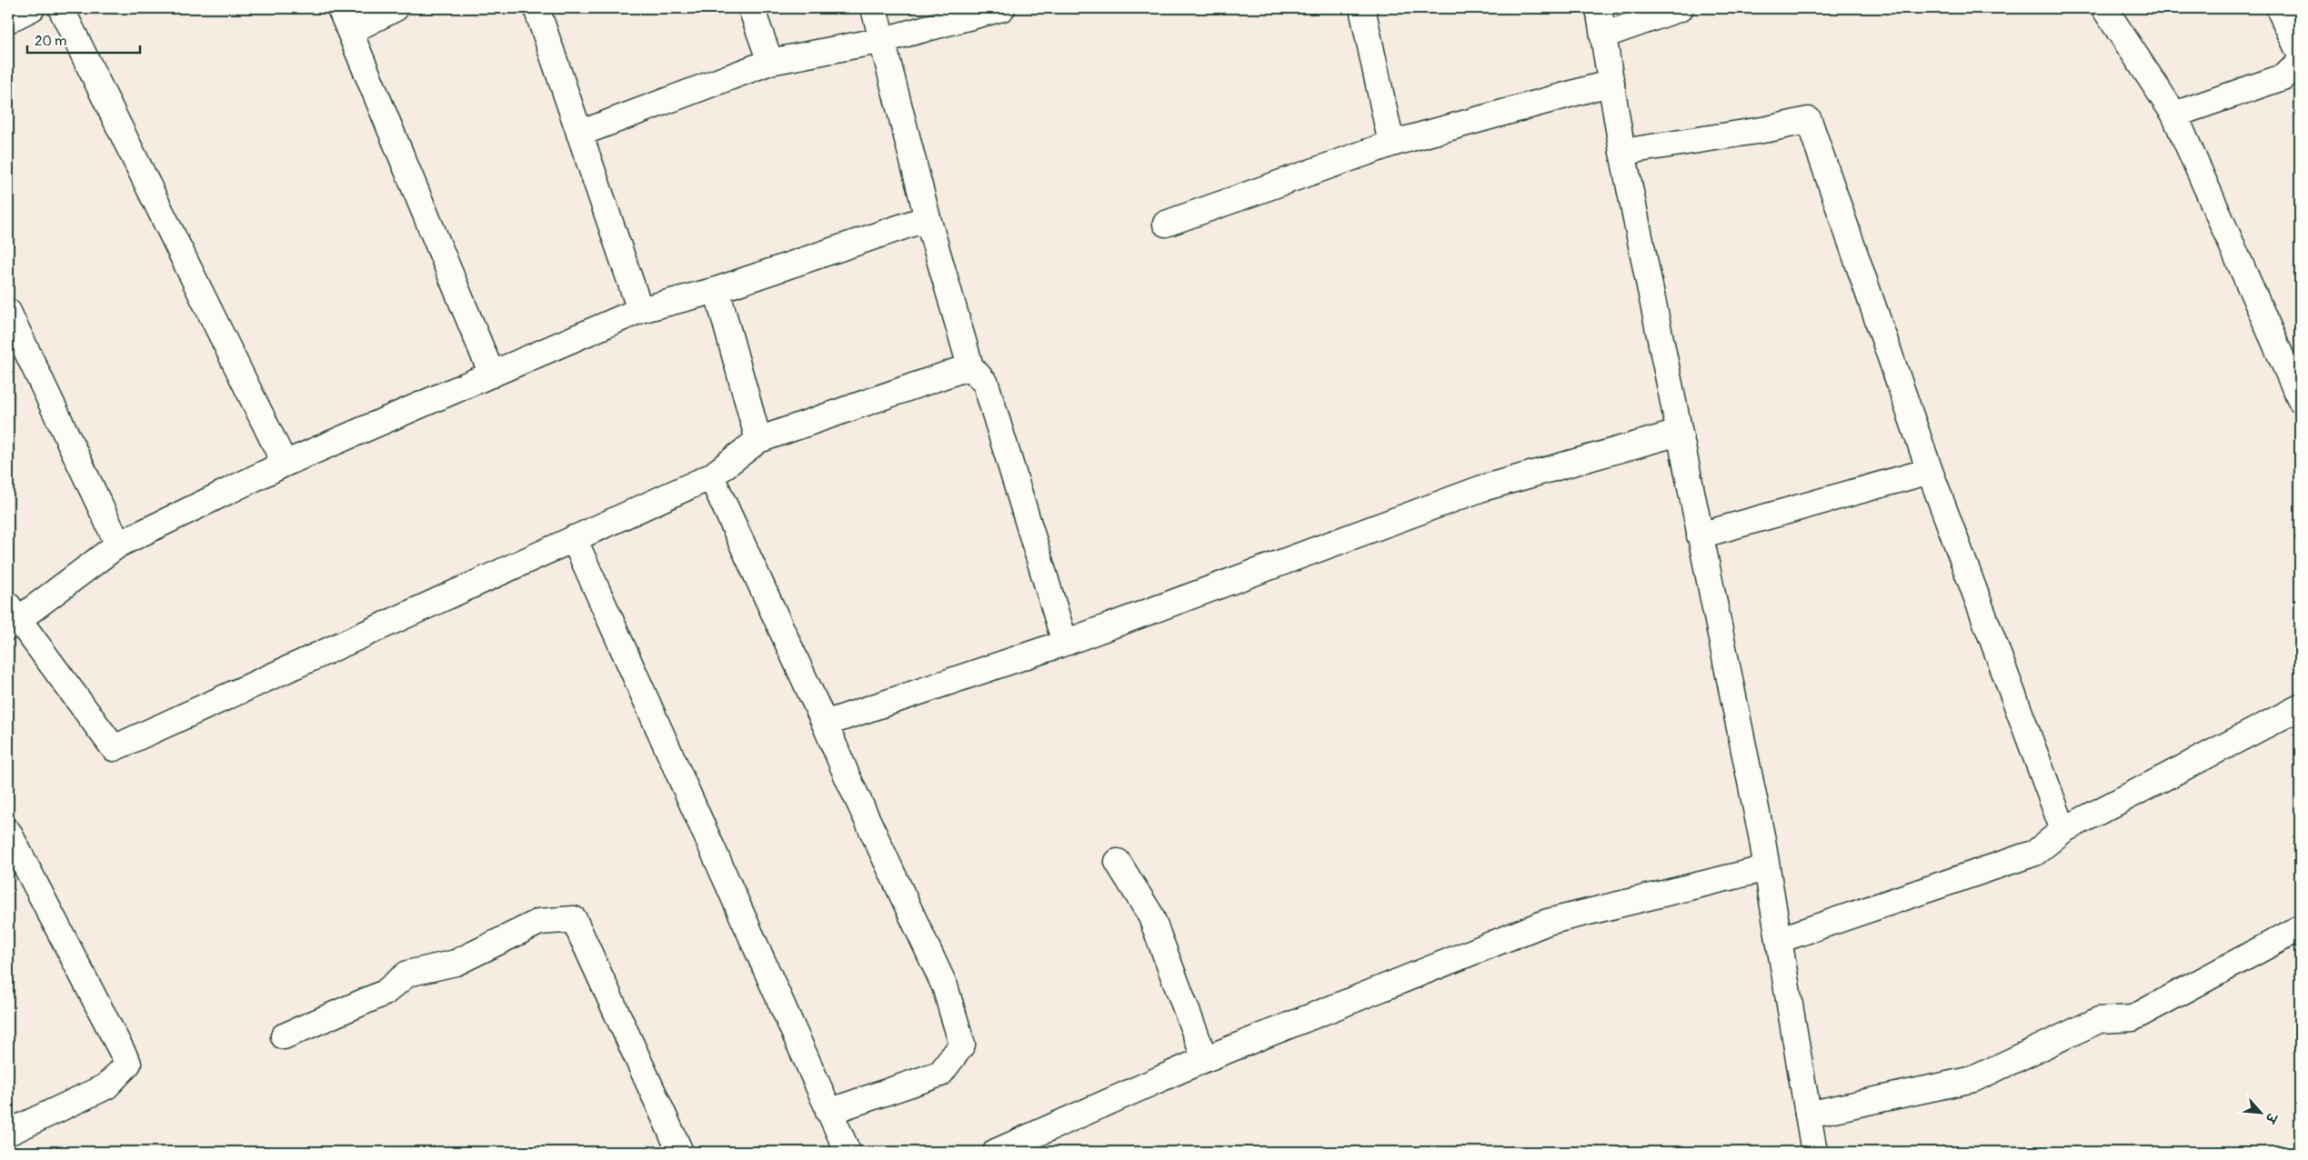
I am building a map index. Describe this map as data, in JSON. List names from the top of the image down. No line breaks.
{"scale_bar":"20 m","north":"bottom right"}
